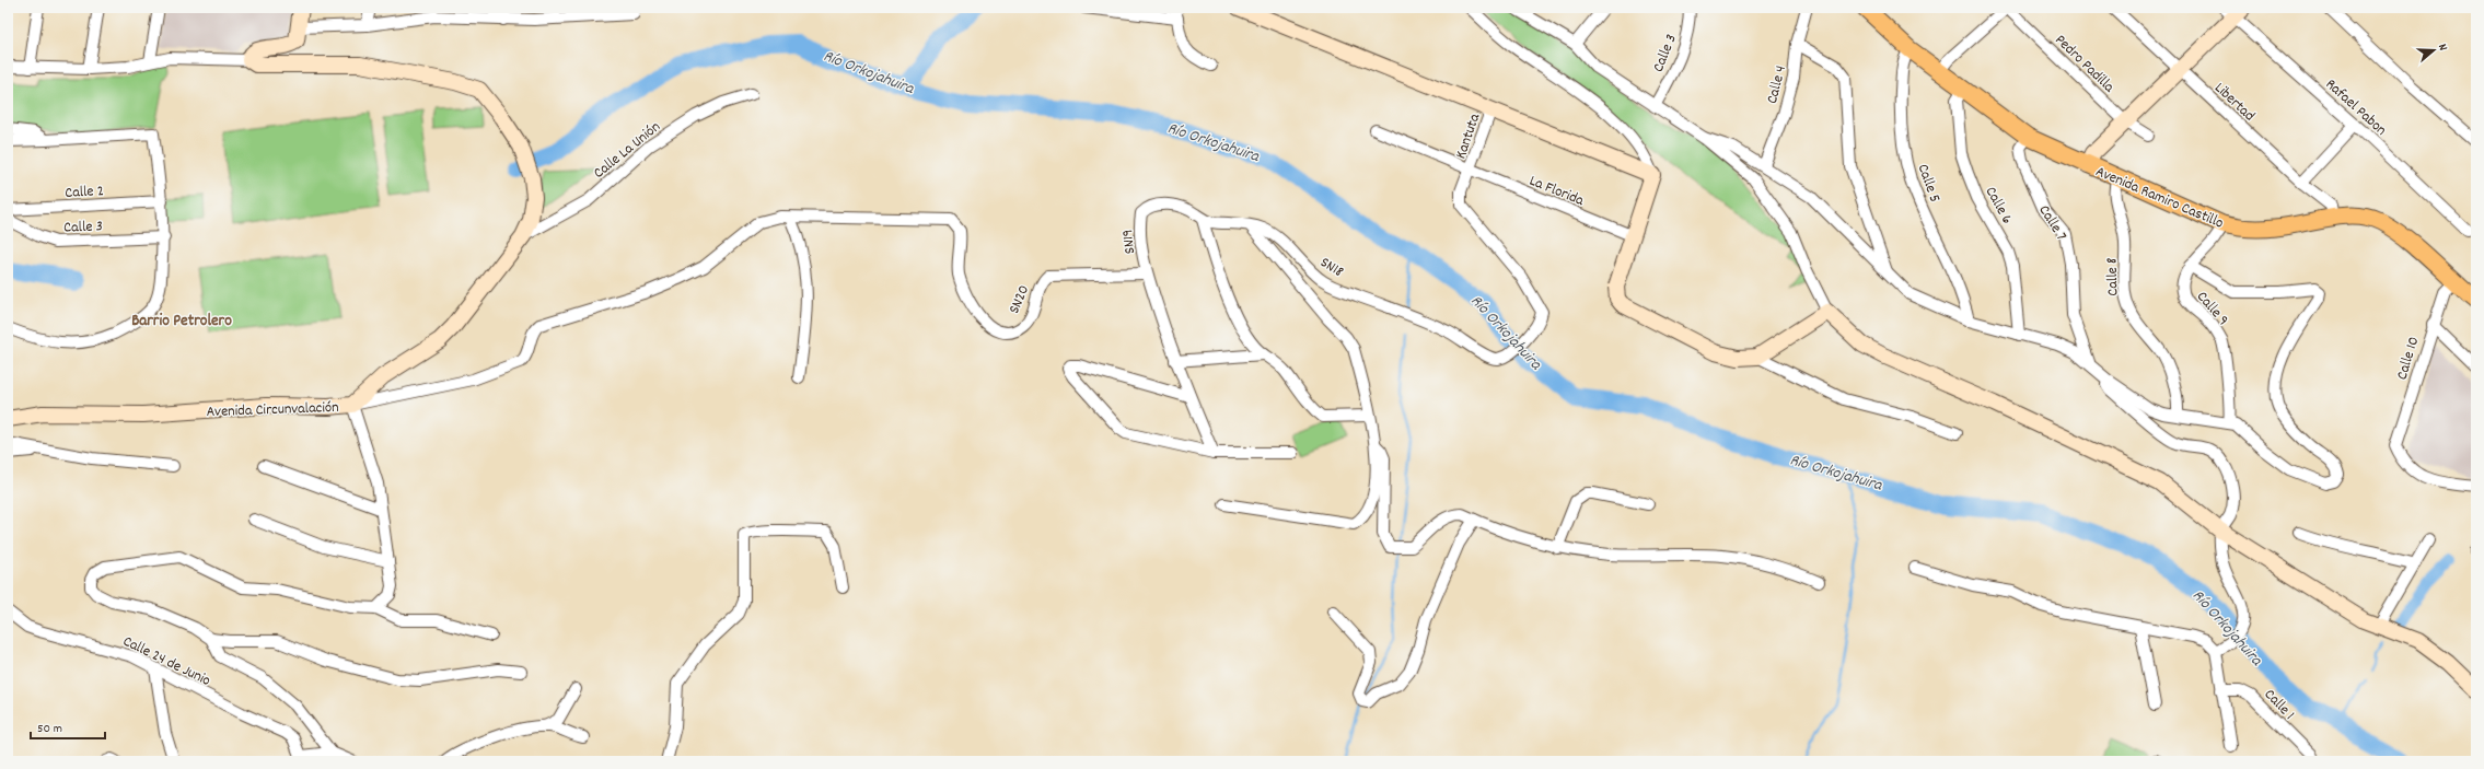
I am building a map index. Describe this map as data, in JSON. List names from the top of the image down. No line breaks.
{"streets":{"main road":["Avenida Ramiro Castillo","Avenida Circunvalación"],"street":["Calle 3","Pedro Padilla","Calle 4","Libertad","Rafael Pabon","Kantuta","Calle La Unión","Calle 5","La Florida","Calle 2","Calle 6","Calle 7","SN19","SN18","Calle 8","SN20","Calle 9","Calle 10","Calle 24 de Junio","Calle 1"]},"crossings":[["Libertad","Avenida Ramiro Castillo"],["Kantuta","La Florida"],["Kantuta","SN18"],["Calle La Unión","Avenida Circunvalación"],["Calle 5","Avenida Ramiro Castillo"],["Avenida Ramiro Castillo","Calle 6"],["Avenida Ramiro Castillo","Calle 7"],["Avenida Ramiro Castillo","Calle 8"],["Avenida Ramiro Castillo","Calle 9"],["Avenida Ramiro Castillo","Calle 10"],["SN19","SN18"],["SN19","SN20"]],"districts":["Barrio Petrolero"],"water":["Río Orkojahuira"],"scale_bar":"50 m","north":"right"}
